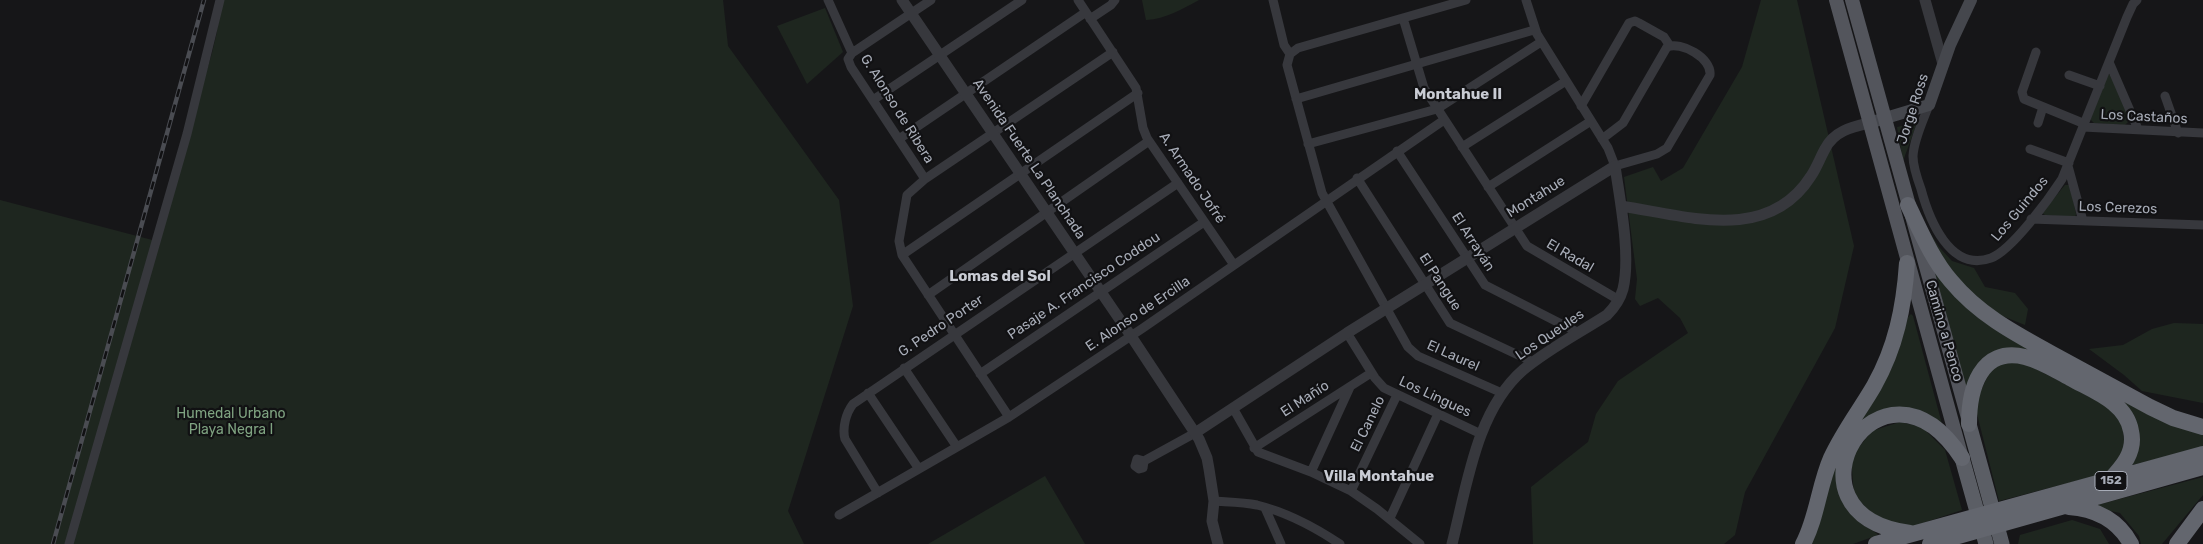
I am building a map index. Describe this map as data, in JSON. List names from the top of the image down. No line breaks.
{"streets":{"highway":["Camino a Penco","152"],"main road":["Jorge Ross"],"street":["G. Alonso de Ribera","Los Castaños","Avenida Fuerte La Planchada","A. Armado Jofré","Montahue","Los Cerezos","Los Guindos","El Arrayán","El Radal","El Pangue","Pasaje A. Francisco Coddou","E. Alonso de Ercilla","G. Pedro Porter","Los Queules","El Laurel","Los Lingues","El Mañío","El Canelo"]},"crossings":[["Jorge Ross","Los Guindos"],["Los Castaños","Los Guindos"],["Avenida Fuerte La Planchada","Pasaje A. Francisco Coddou"],["Avenida Fuerte La Planchada","E. Alonso de Ercilla"],["Avenida Fuerte La Planchada","G. Pedro Porter"],["A. Armado Jofré","Pasaje A. Francisco Coddou"],["A. Armado Jofré","E. Alonso de Ercilla"],["A. Armado Jofré","G. Pedro Porter"],["Montahue","El Arrayán"],["Montahue","El Radal"],["Montahue","El Pangue"],["Montahue","El Laurel"],["Montahue","Los Lingues"],["Los Cerezos","Los Guindos"],["El Arrayán","E. Alonso de Ercilla"],["El Arrayán","Los Queules"],["El Radal","E. Alonso de Ercilla"],["El Radal","Los Queules"],["El Pangue","E. Alonso de Ercilla"],["El Pangue","Los Queules"],["E. Alonso de Ercilla","G. Pedro Porter"],["E. Alonso de Ercilla","El Laurel"],["Los Queules","El Laurel"],["Los Queules","Los Lingues"],["Los Lingues","El Mañío"],["Los Lingues","El Canelo"]],"districts":["Montahue II","Lomas del Sol","Villa Montahue"],"parks":["Humedal Urbano Playa Negra I"]}
